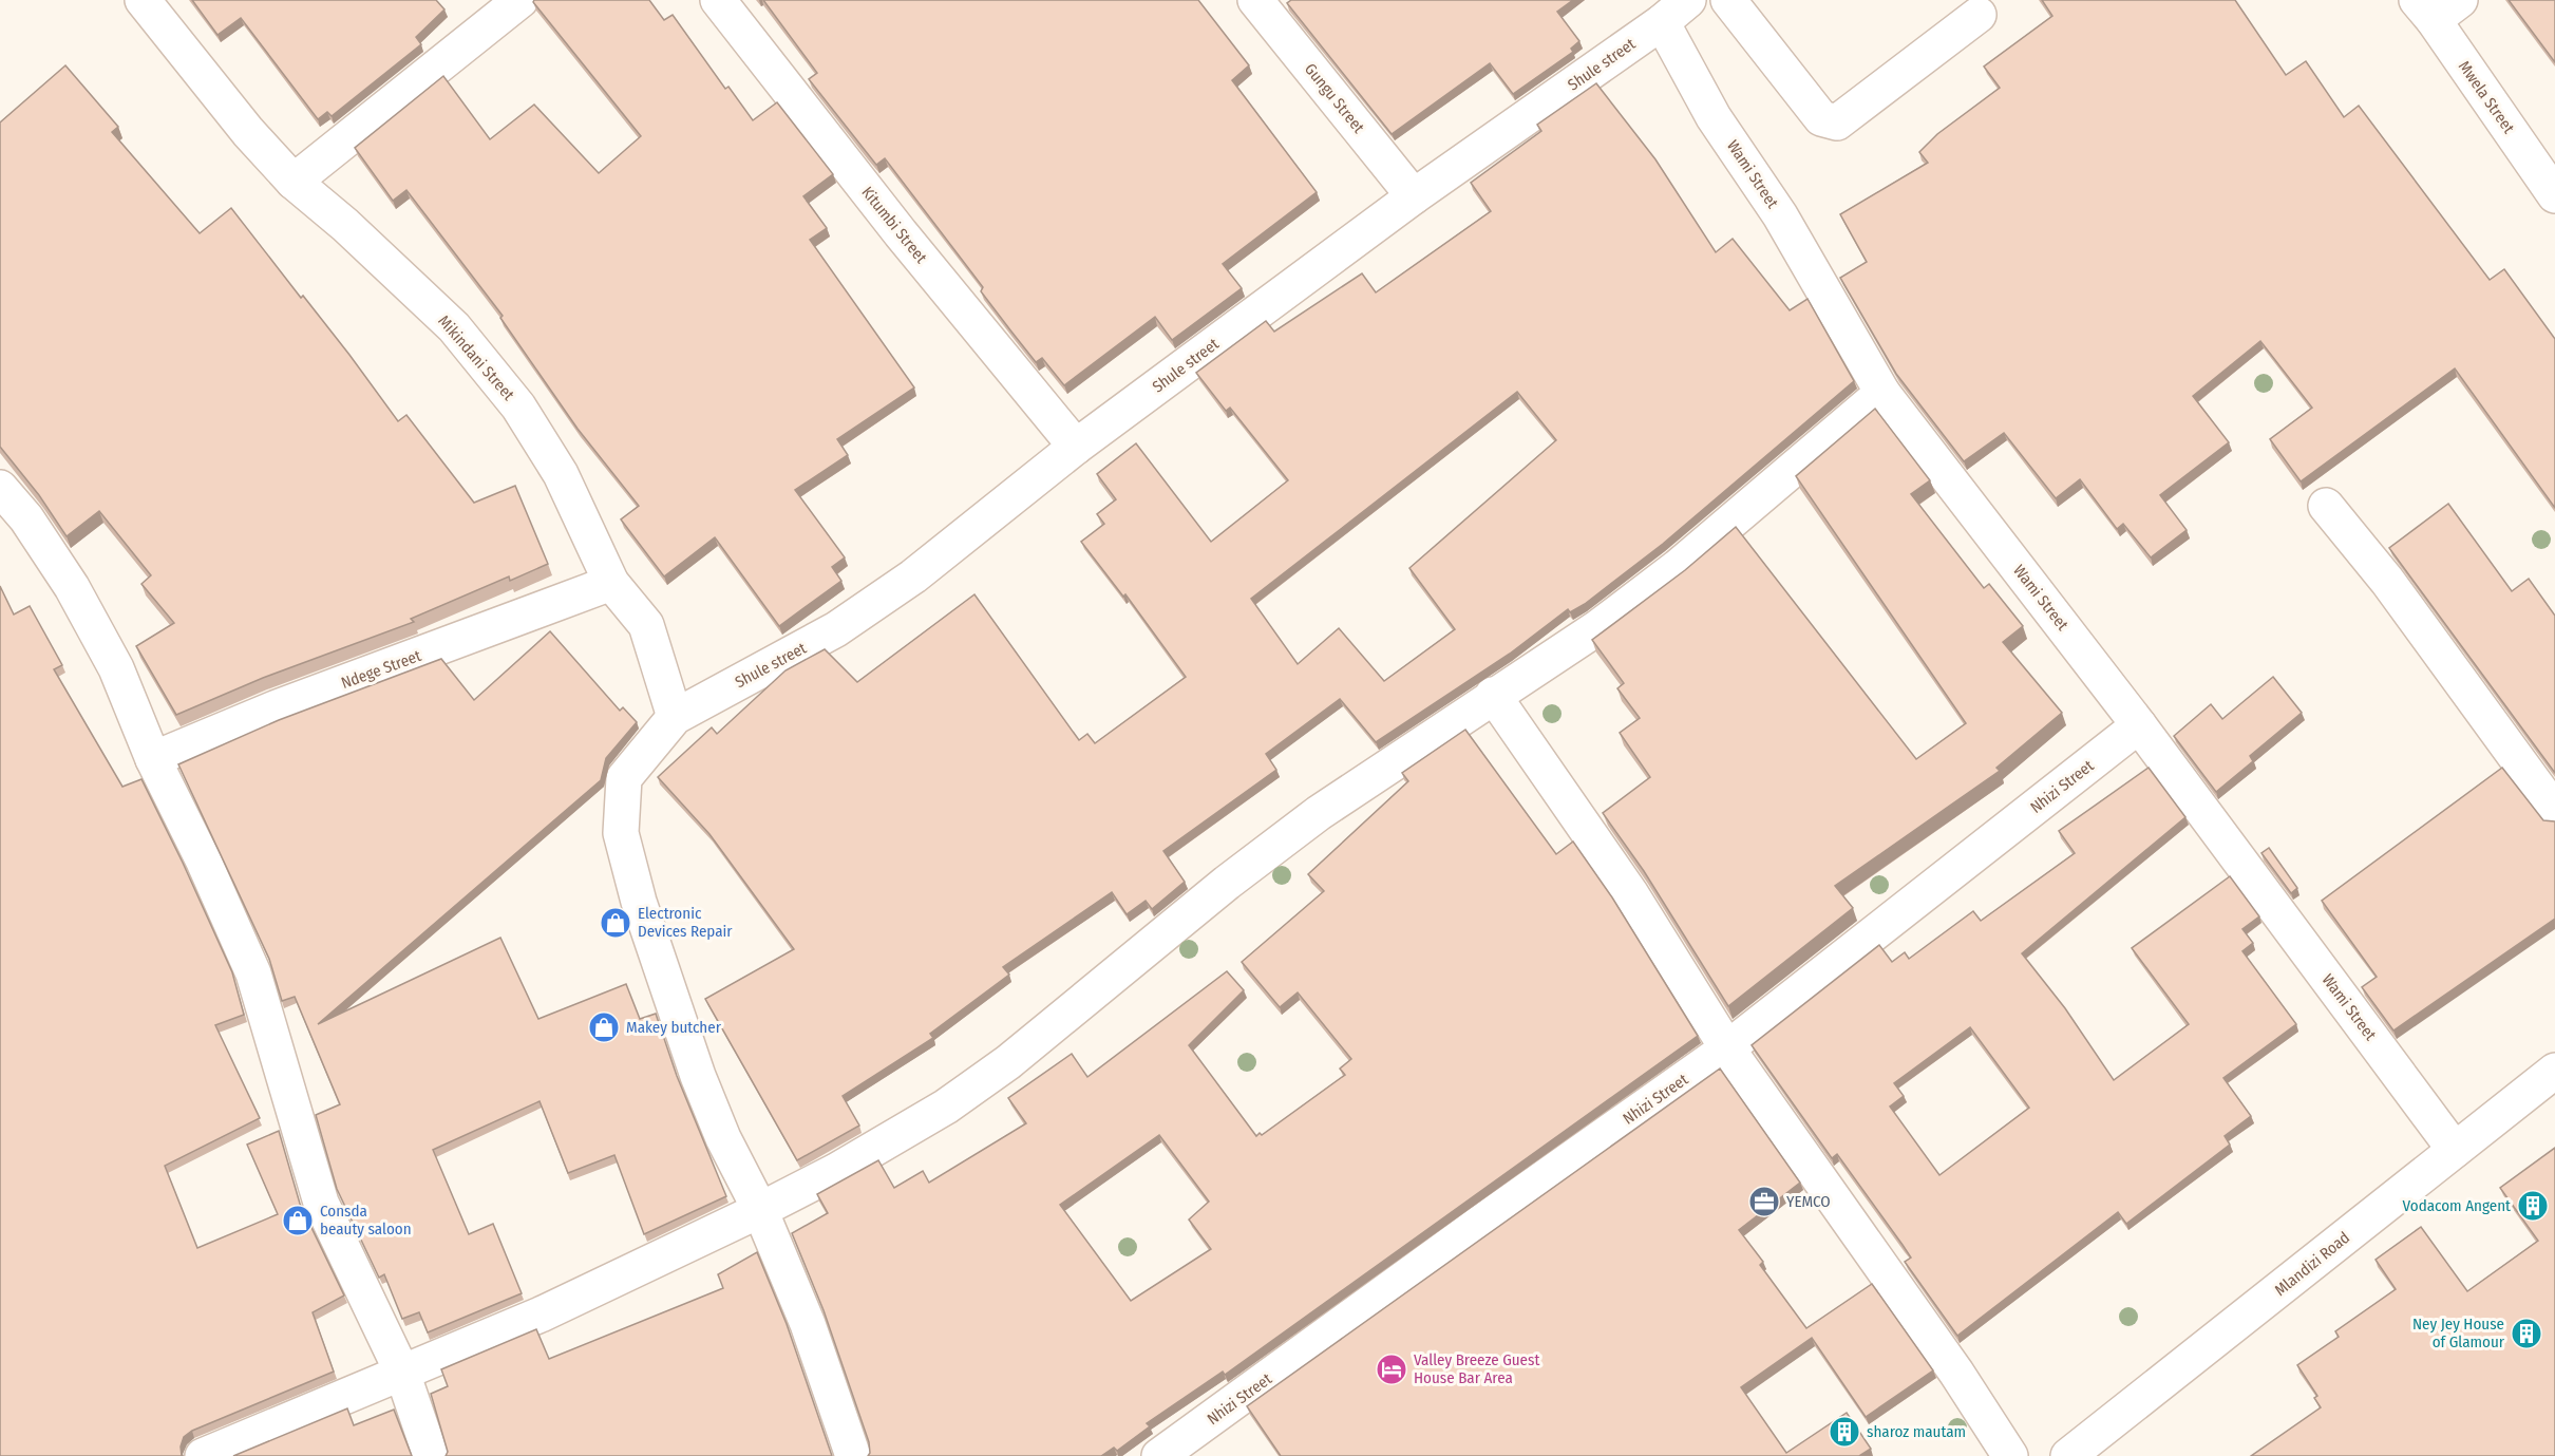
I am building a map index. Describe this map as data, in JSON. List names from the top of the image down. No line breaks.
{"streets":{"street":["Shule street","Mwela Street","Gungu Street","Wami Street","Kitumbi Street","Mikindani Street","Ndege Street","Nhizi Street","Mlandizi Road"]},"crossings":[["Shule street","Gungu Street"],["Shule street","Wami Street"],["Shule street","Kitumbi Street"],["Shule street","Mikindani Street"],["Wami Street","Nhizi Street"],["Wami Street","Mlandizi Road"],["Mikindani Street","Ndege Street"]],"places":{"shop":["Electronic Devices Repair","Makey butcher","Consda beauty saloon"],"office":["YEMCO"],"building":["Vodacom Angent","Ney Jey House of Glamour","sharoz mautam"],"hotel":["Valley Breeze Guest House Bar Area"]}}
